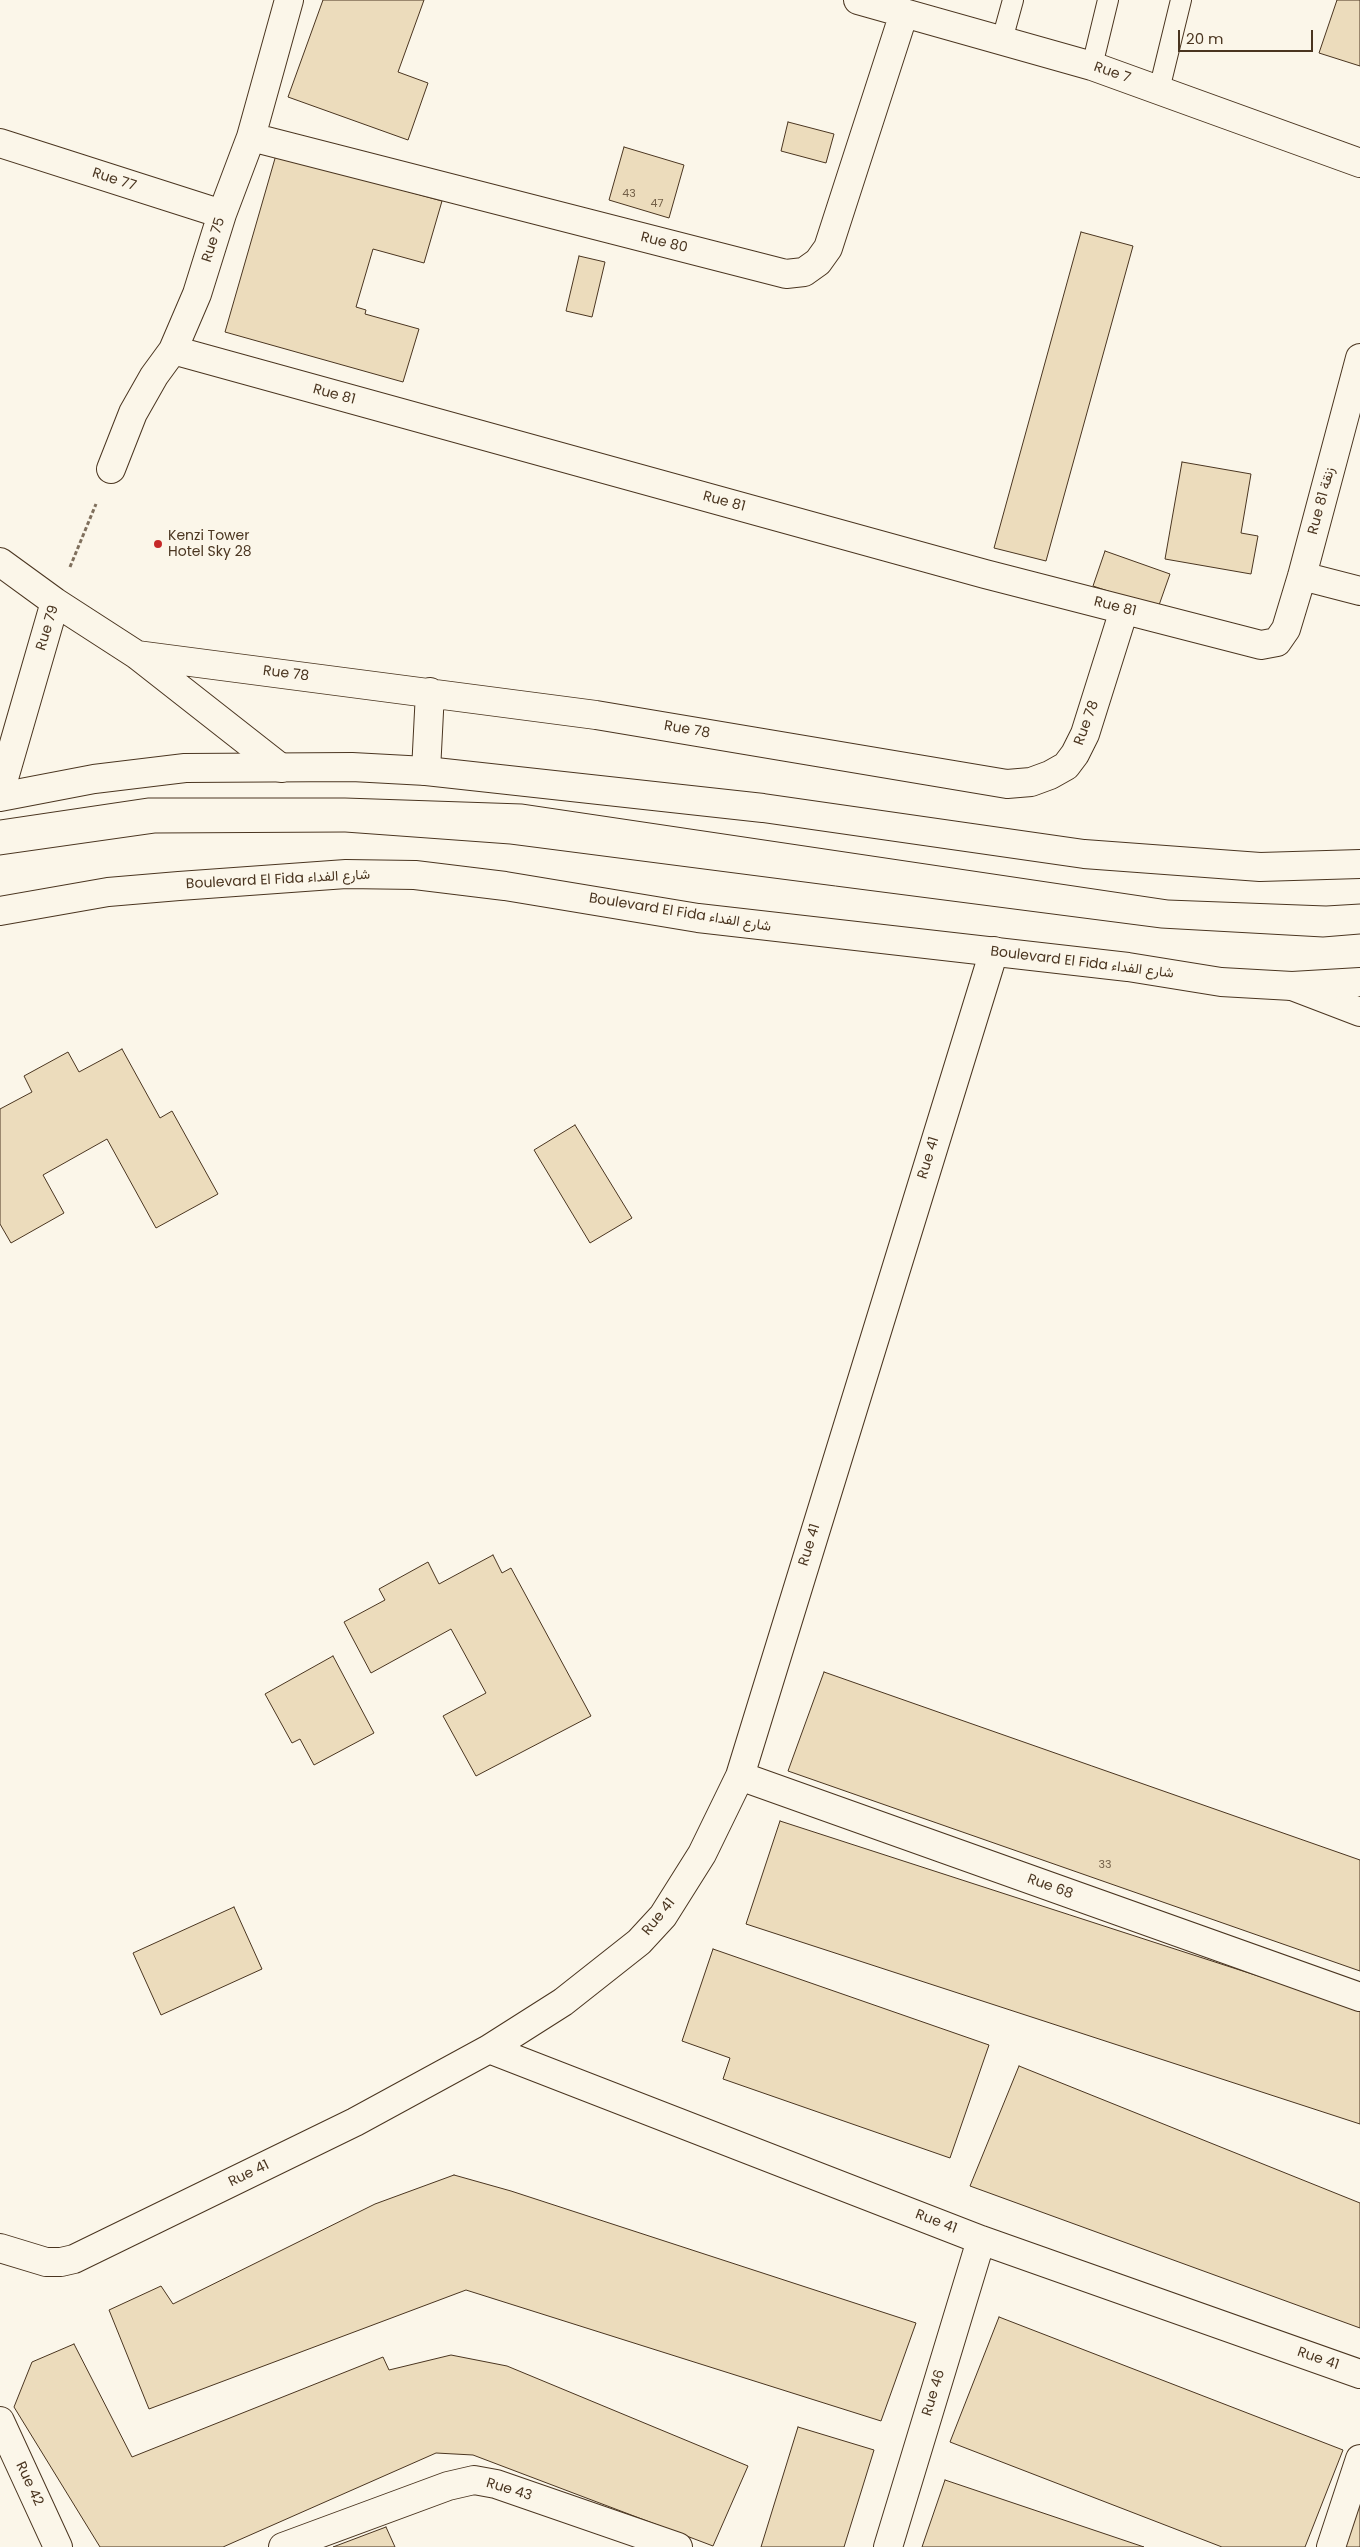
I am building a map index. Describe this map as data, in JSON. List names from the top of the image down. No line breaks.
{"streets":{"street":["Rue 7","Rue 77","Rue 75","Rue 80","Rue 81","Rue 81 زنقة","Rue 79","Rue 78","Boulevard El Fida شارع الفداء","Rue 41","Rue 68","Rue 46","Rue 42","Rue 43"]},"crossings":[["Rue 7","Rue 80"],["Rue 77","Rue 75"],["Rue 75","Rue 80"],["Rue 75","Rue 81"],["Rue 75","Rue 79"],["Rue 81","Rue 81 زنقة"],["Rue 81","Rue 78"],["Rue 79","Rue 78"],["Boulevard El Fida شارع الفداء","Rue 41"],["Rue 41","Rue 68"],["Rue 41","Rue 46"]],"places":["Kenzi Tower Hotel Sky 28"],"house_numbers":["43","47","33"],"scale_bar":"20 m"}
